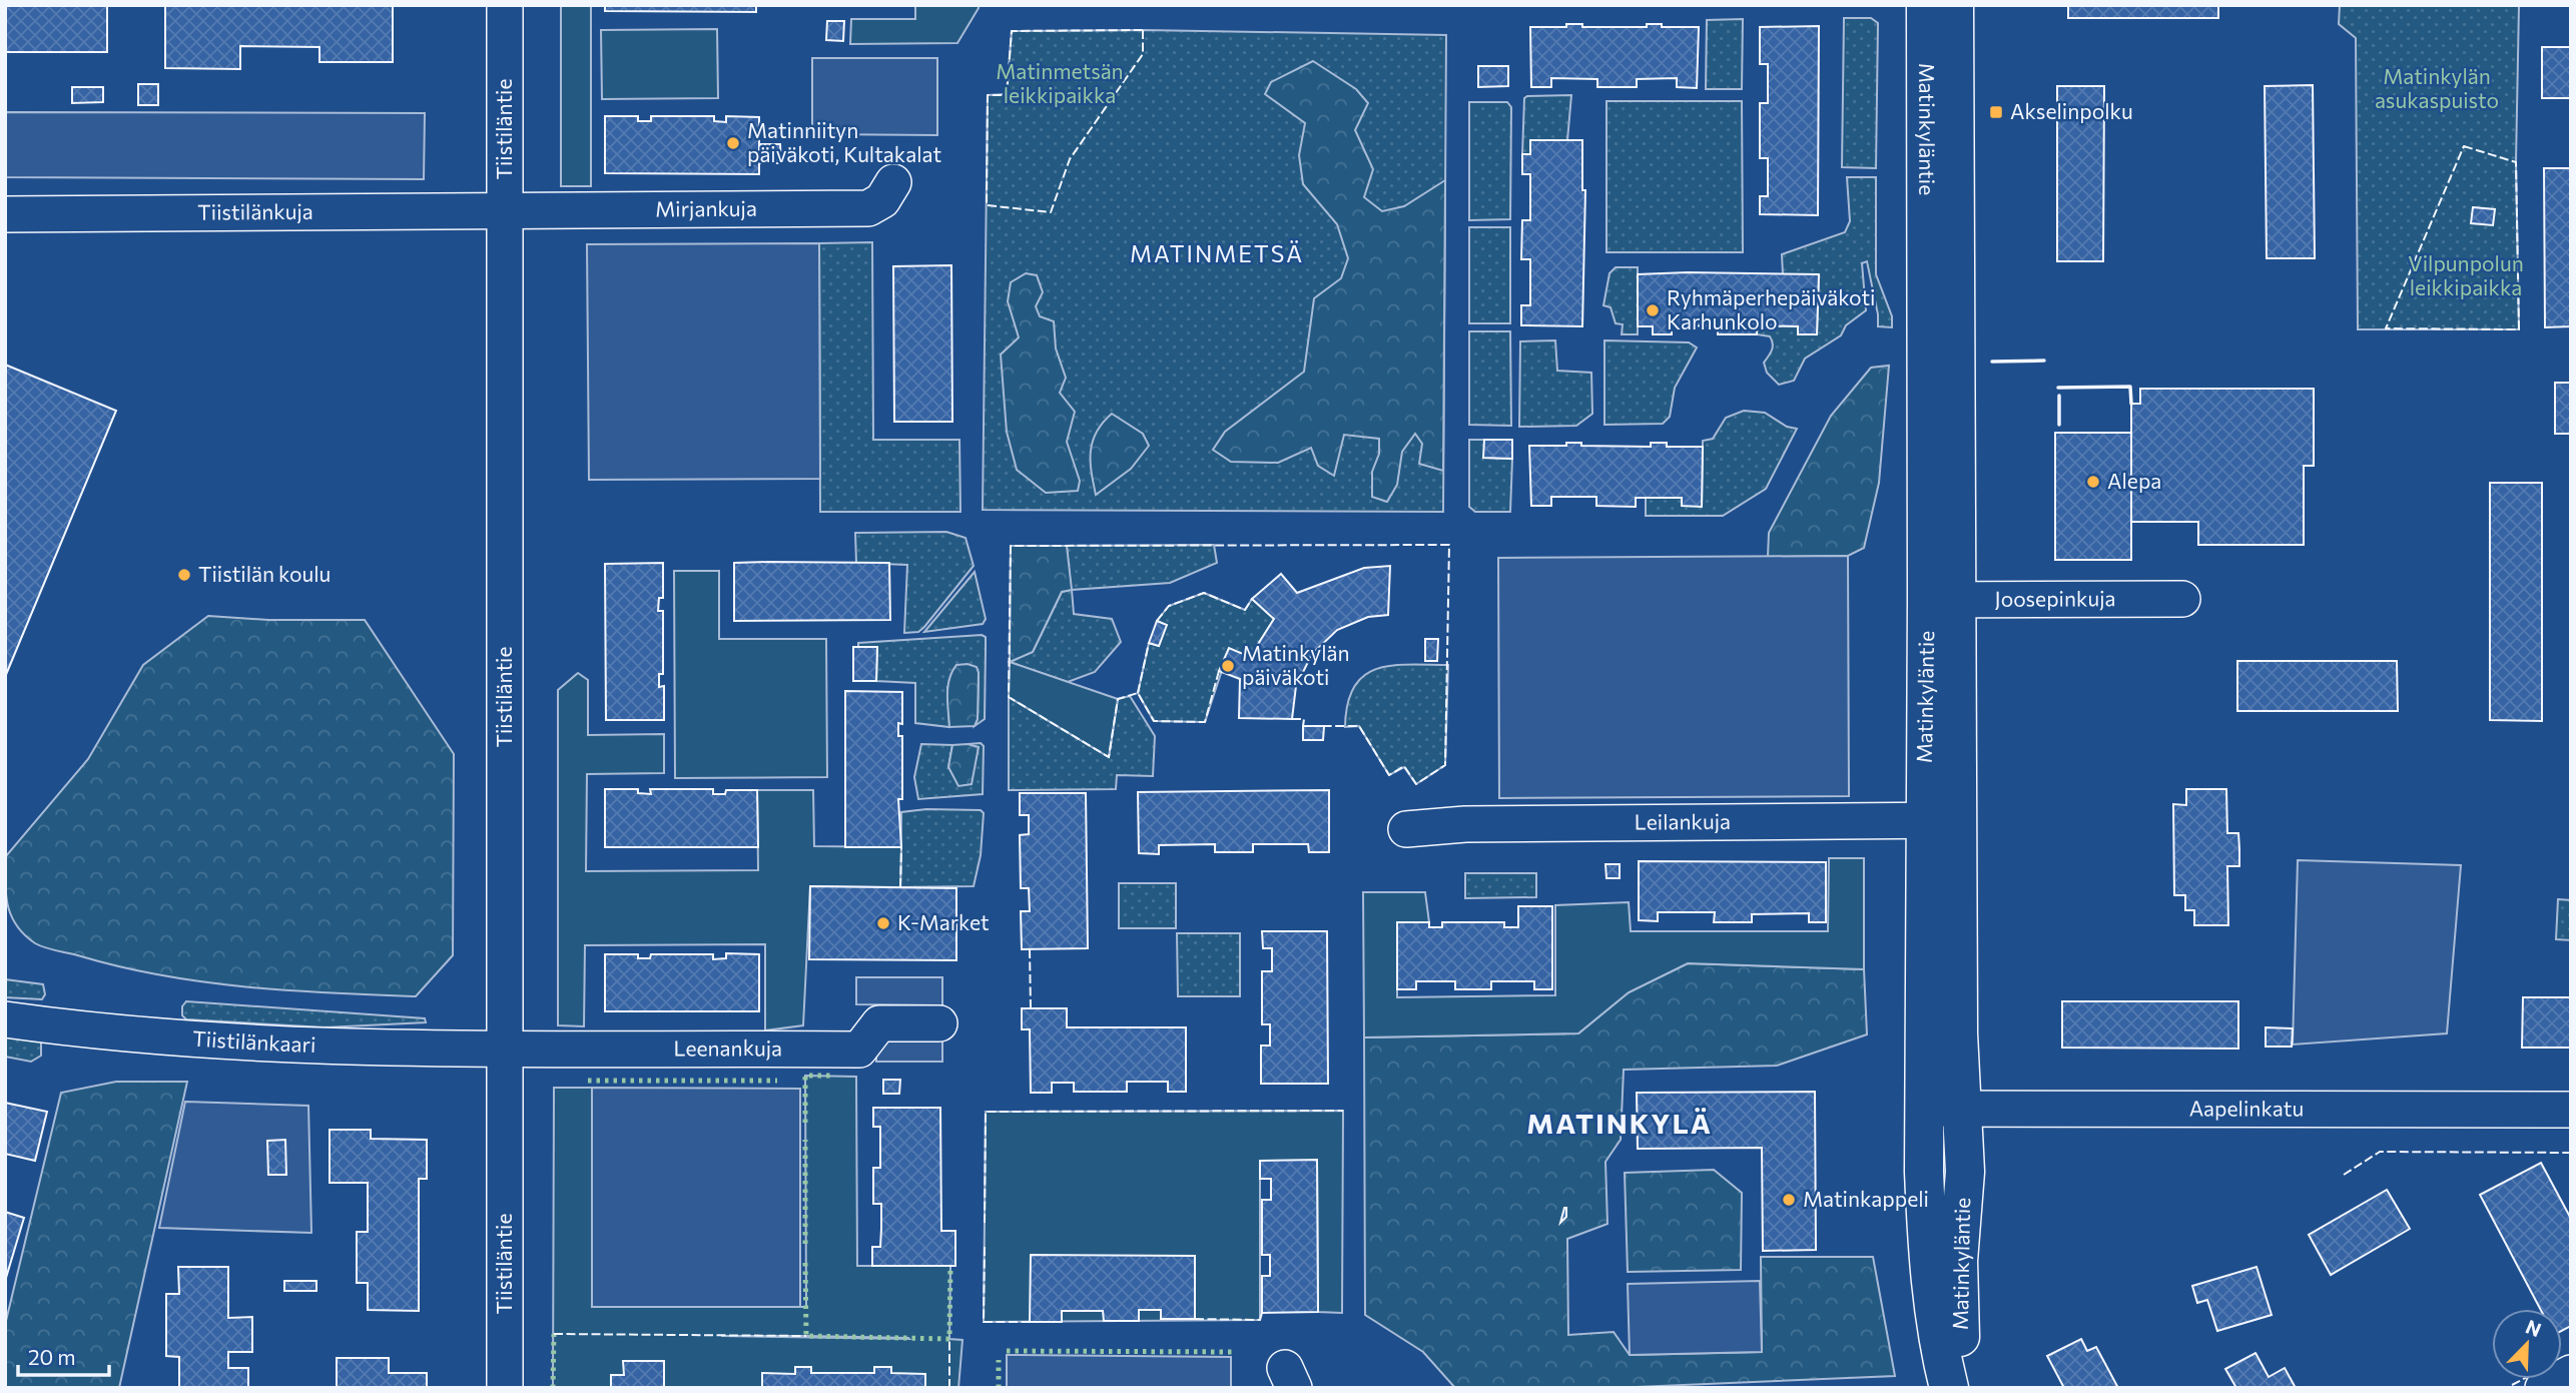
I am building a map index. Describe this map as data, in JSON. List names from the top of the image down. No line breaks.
{"streets":{"main road":["Matinkyläntie"],"street":["Tiistiläntie","Mirjankuja","Tiistilänkuja","Joosepinkuja","Leilankuja","Tiistilänkaari","Leenankuja","Aapelinkatu"]},"crossings":[["Tiistiläntie","Mirjankuja"],["Tiistiläntie","Tiistilänkuja"],["Tiistiläntie","Tiistilänkaari"],["Tiistiläntie","Leenankuja"],["Matinkyläntie","Joosepinkuja"],["Matinkyläntie","Leilankuja"],["Matinkyläntie","Aapelinkatu"],["Mirjankuja","Tiistilänkuja"],["Tiistilänkaari","Leenankuja"]],"districts":["MATINMETSÄ","MATINKYLÄ"],"parks":["Matinmetsän leikkipaikka","Matinkylän asukaspuisto","Vilpunpolun leikkipaikka"],"places":{"transit":["Akselinpolku"],"other":["Matinniityn päiväkoti, Kultakalat","Ryhmäperhepäiväkoti Karhunkolo","Alepa","Tiistilän koulu","Matinkylän päiväkoti","K-Market","Matinkappeli"]},"scale_bar":"20 m","north":"top right"}
